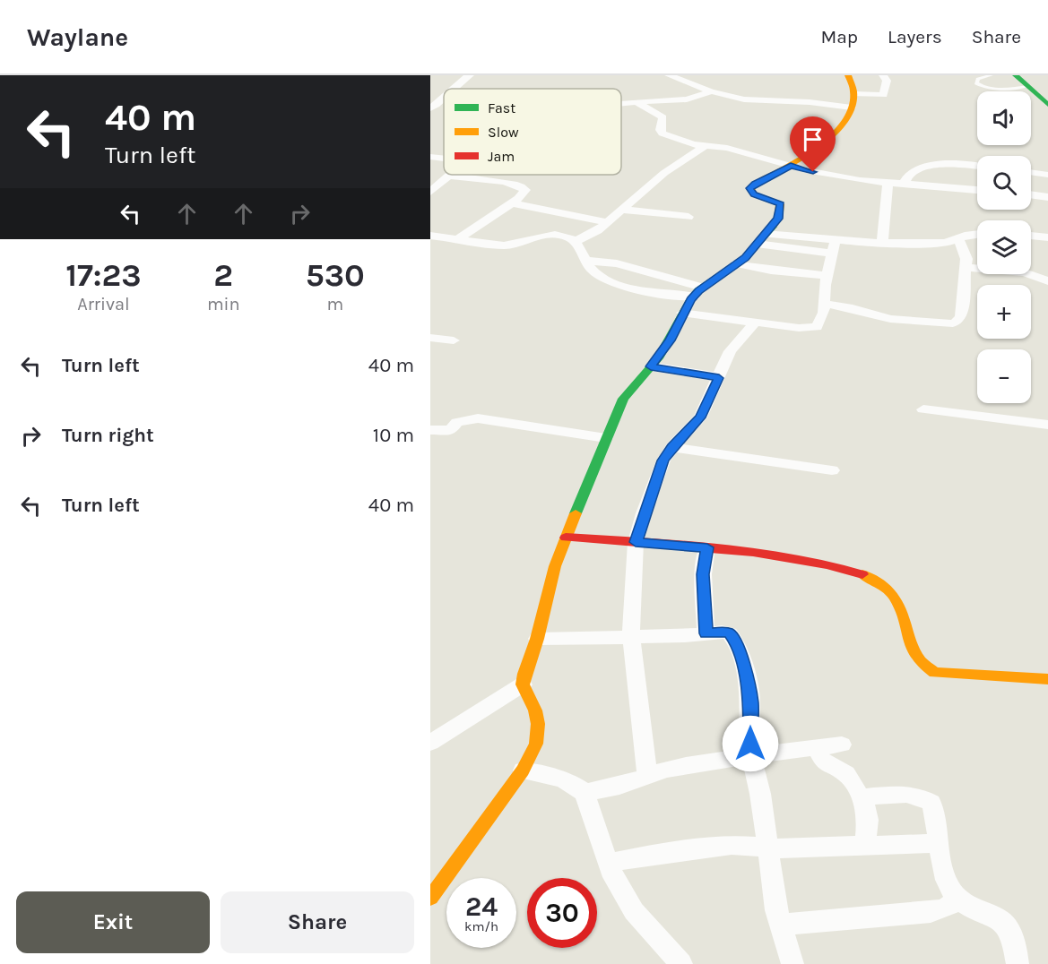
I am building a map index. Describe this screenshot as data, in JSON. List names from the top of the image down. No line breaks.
{"legend":["Fast","Slow","Jam"],"page":{"header":"Waylane","nav":["Map","Layers","Share"],"turn":["40 m","Turn left"],"map_buttons":["+","−"],"eta":["17:23","Arrival","2","min","530","m"],"list":[{"name":"Turn left","value":"40 m"},{"name":"Turn right","value":"10 m"},{"name":"Turn left","value":"40 m"}],"speed":"24 km/h","limit":"30","buttons":["Exit","Share"]}}
